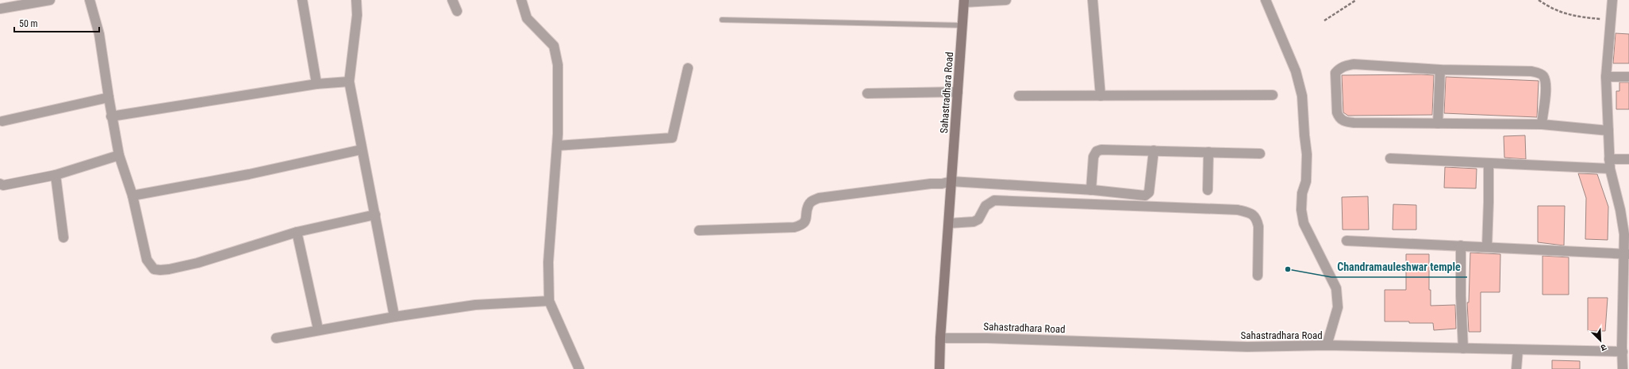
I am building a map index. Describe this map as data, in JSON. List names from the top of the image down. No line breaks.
{"streets":{"main road":["Sahastradhara Road"]},"places":["Chandramauleshwar temple"],"scale_bar":"50 m","north":"bottom right"}
